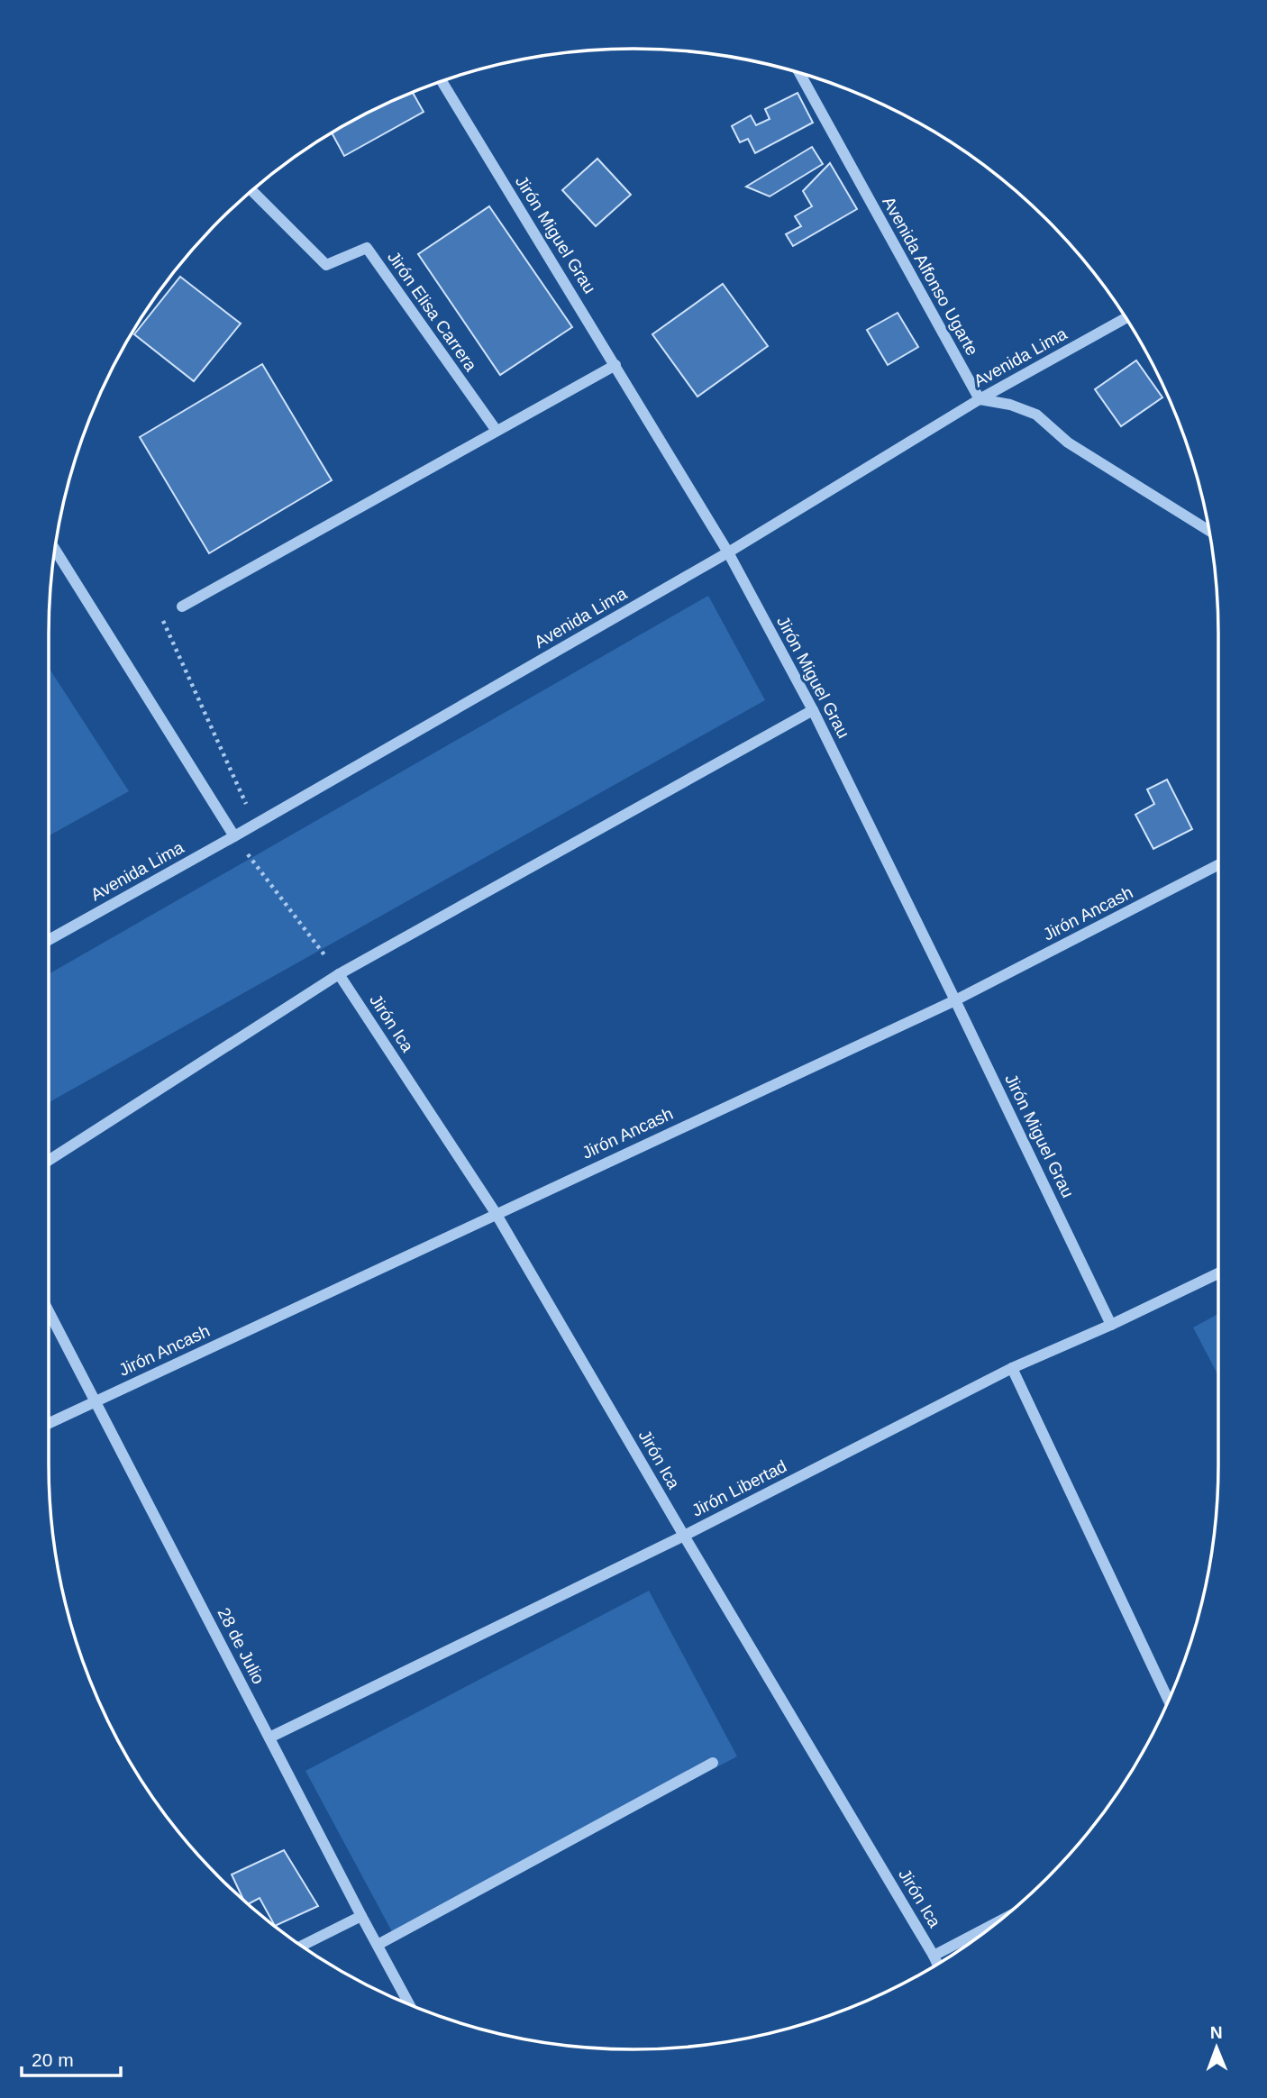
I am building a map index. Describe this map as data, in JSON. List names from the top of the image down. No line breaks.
{"streets":{"street":["Jirón Miguel Grau","Avenida Alfonso Ugarte","Jirón Elisa Carrera","Avenida Lima","Jirón Ancash","Jirón Ica","Jirón Libertad","28 de Julio"]},"crossings":[["Jirón Miguel Grau","Avenida Lima"],["Jirón Miguel Grau","Jirón Ancash"],["Jirón Miguel Grau","Jirón Libertad"],["Avenida Alfonso Ugarte","Avenida Lima"],["Jirón Ancash","Jirón Ica"],["Jirón Ancash","28 de Julio"],["Jirón Ica","Jirón Libertad"],["Jirón Libertad","28 de Julio"]],"scale_bar":"20 m","north":"top"}
